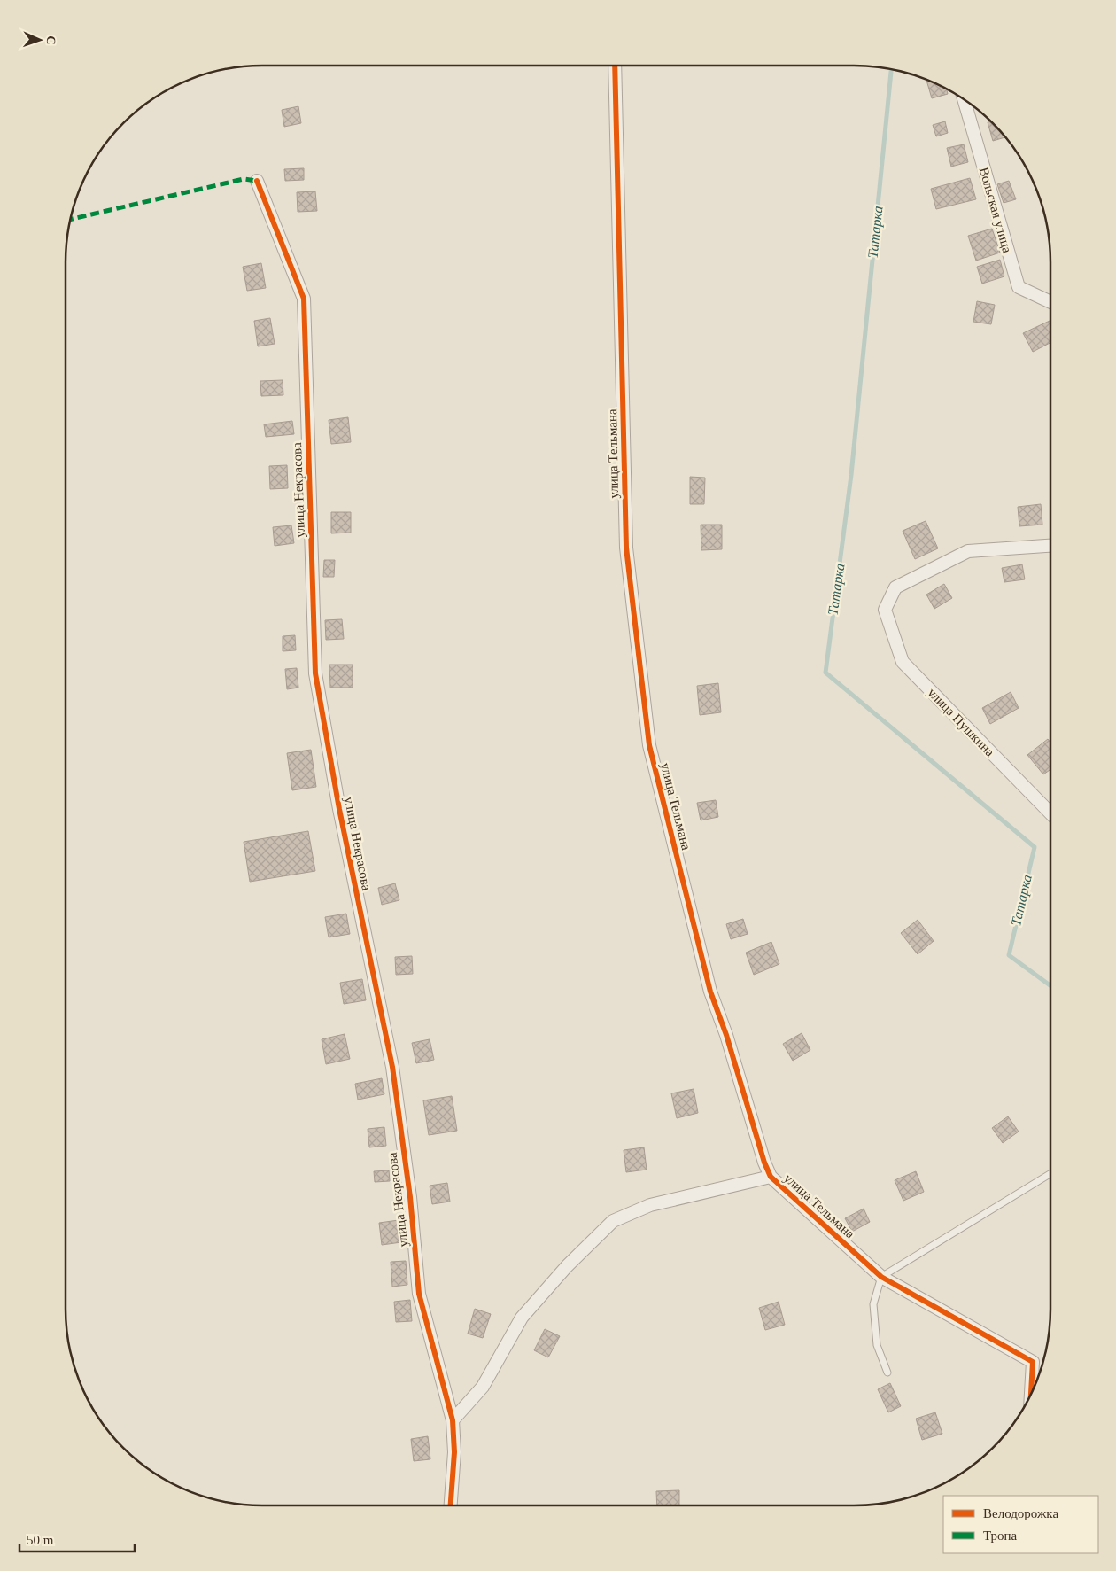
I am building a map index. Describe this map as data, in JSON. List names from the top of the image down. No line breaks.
{"streets":{"street":["Вольская улица","улица Тельмана","улица Некрасова","улица Пушкина"]},"water":["Татарка"],"legend":["Велодорожка","Тропа"],"scale_bar":"50 m","north":"right"}
